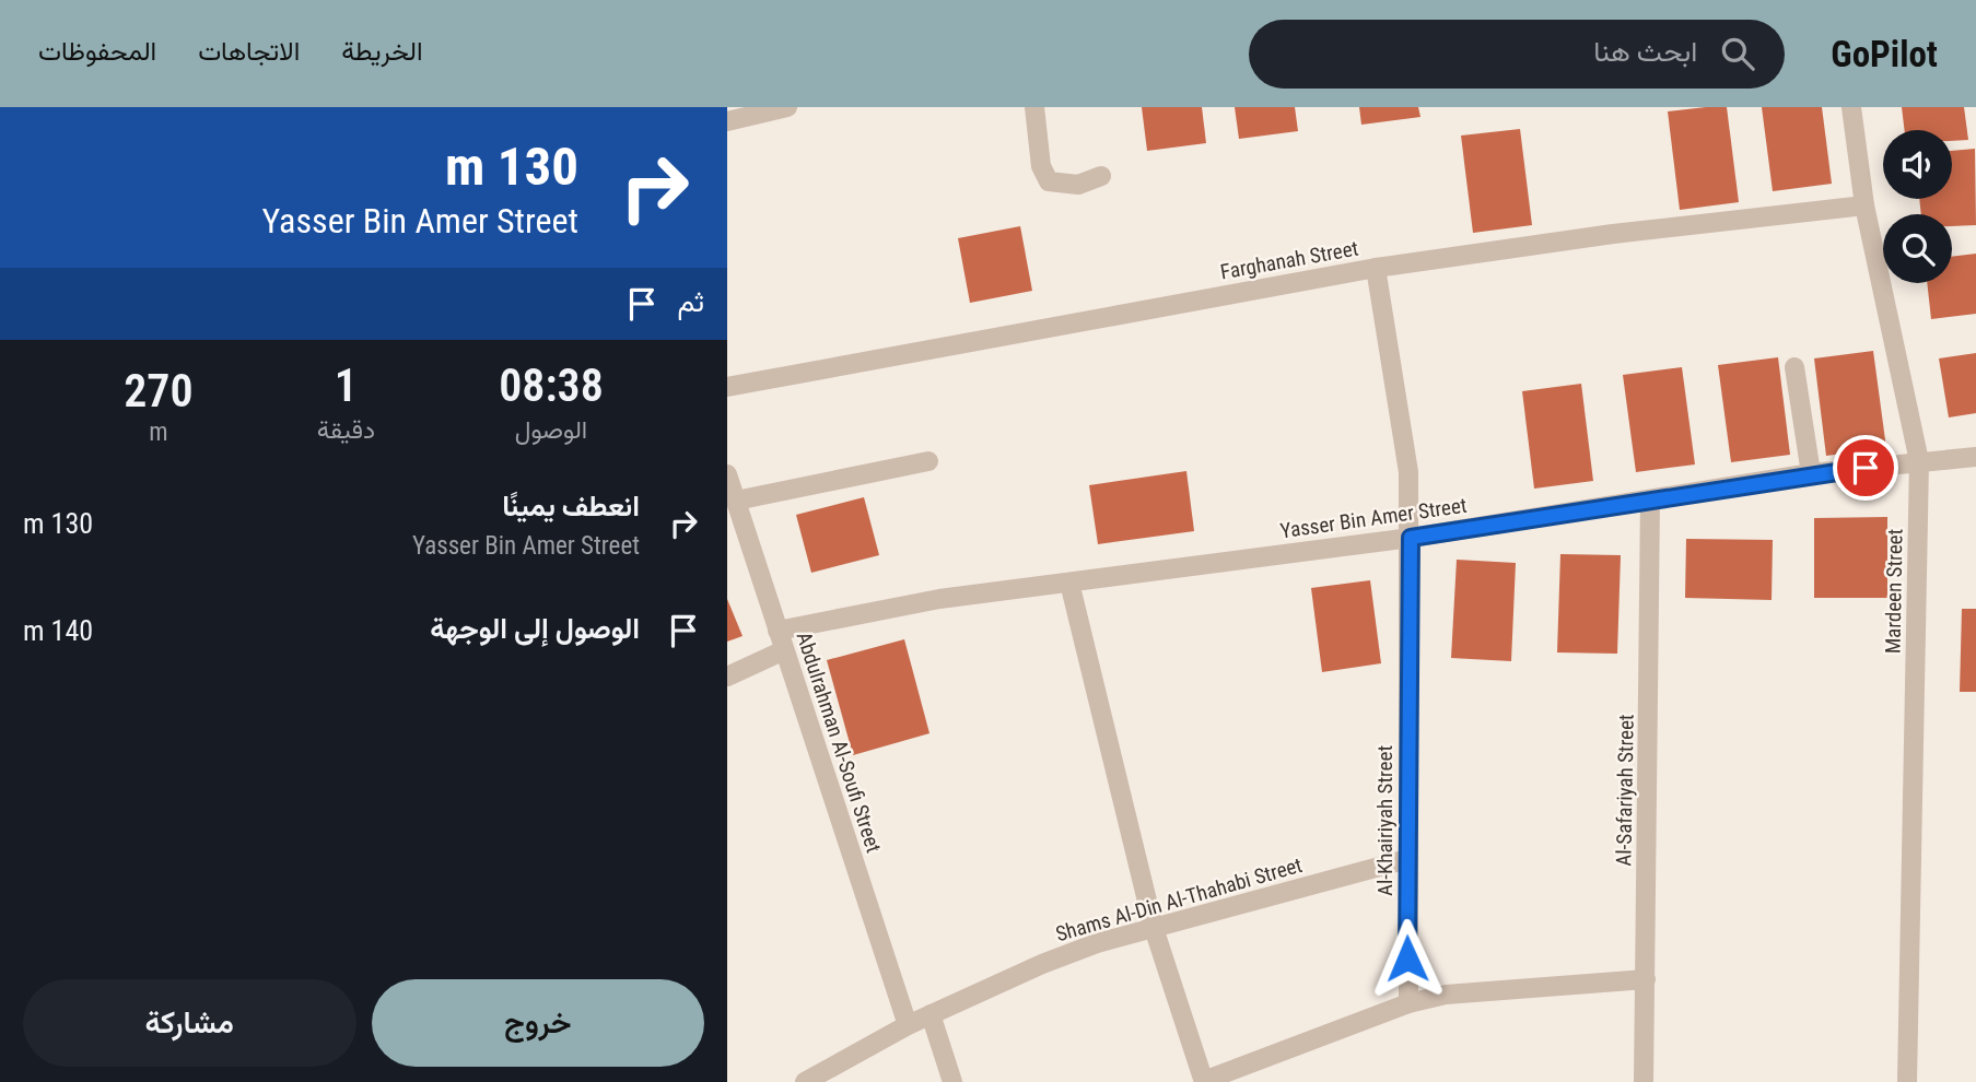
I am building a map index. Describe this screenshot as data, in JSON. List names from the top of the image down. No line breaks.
{"streets":{"street":["Farghanah Street","Yasser Bin Amer Street","Mardeen Street","Abdulrahman Al-Soufi Street","Al-Safariyah Street","Al-Khairiyah Street","Shams Al-Din Al-Thahabi Street"]},"crossings":[["Farghanah Street","Mardeen Street"],["Farghanah Street","Al-Khairiyah Street"],["Yasser Bin Amer Street","Mardeen Street"],["Yasser Bin Amer Street","Abdulrahman Al-Soufi Street"],["Yasser Bin Amer Street","Al-Safariyah Street"],["Yasser Bin Amer Street","Al-Khairiyah Street"],["Abdulrahman Al-Soufi Street","Shams Al-Din Al-Thahabi Street"],["Al-Khairiyah Street","Shams Al-Din Al-Thahabi Street"]],"page":{"header":"GoPilot","search":"ابحث هنا","nav":["الخريطة","الاتجاهات","المحفوظات"],"turn":["130 m","Yasser Bin Amer Street"],"then":"ثم","eta":["08:38","الوصول","1","دقيقة","270","m"],"list":[{"name":"انعطف يمينًا","note":"Yasser Bin Amer Street","value":"130 m"},{"name":"الوصول إلى الوجهة","value":"140 m"}],"buttons":["خروج","مشاركة"]}}
